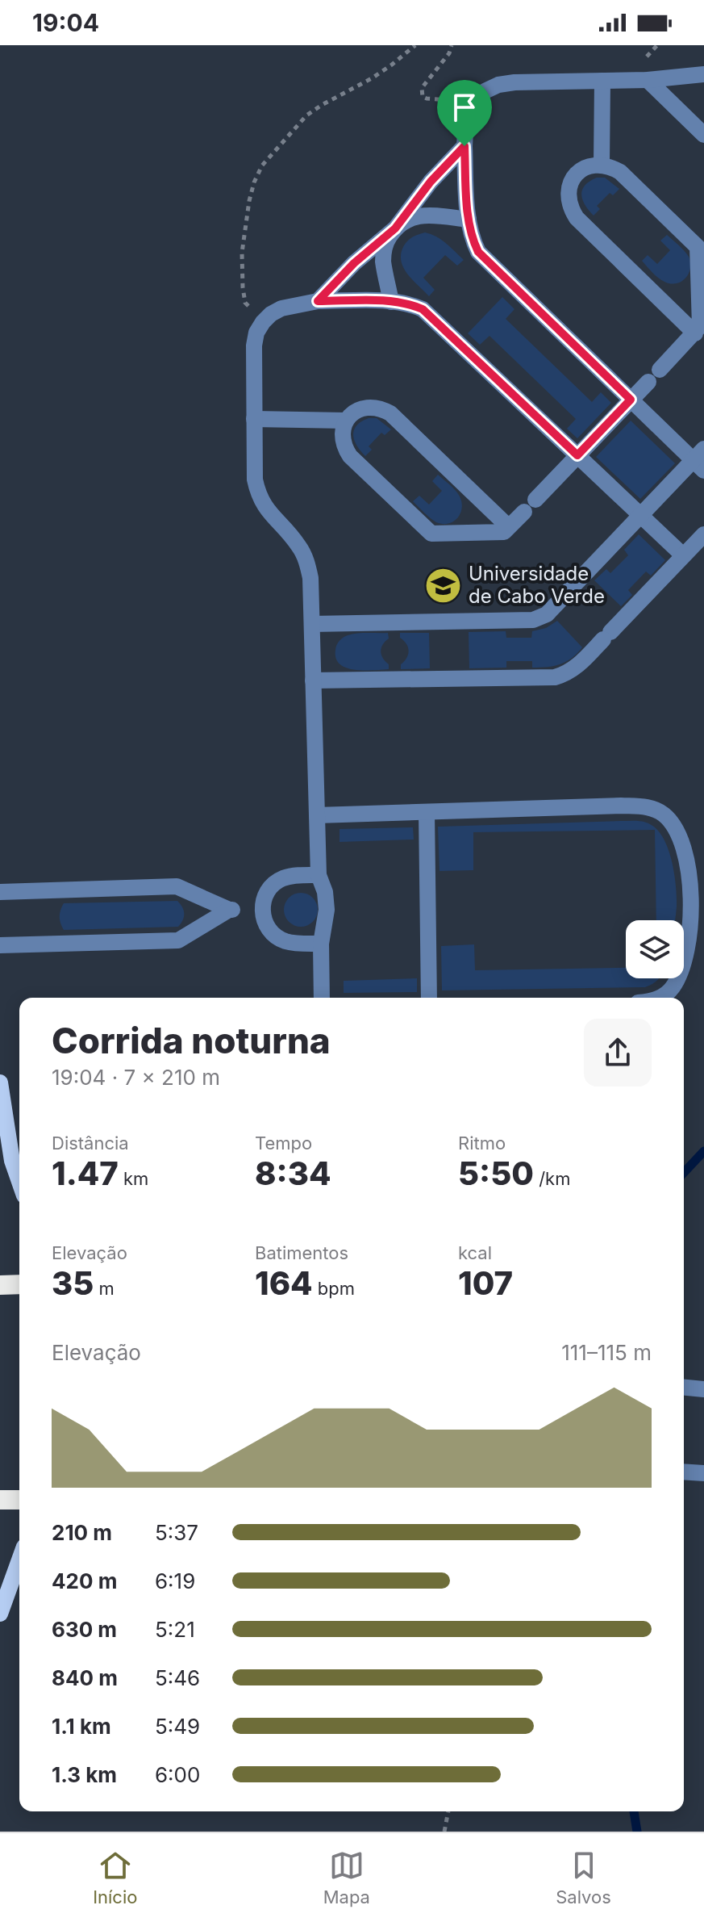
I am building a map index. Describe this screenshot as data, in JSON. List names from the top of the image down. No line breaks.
{"places":{"school or university":["Universidade de Cabo Verde"]},"page":{"status":"19:04","heading":["Corrida noturna","19:04 · 7 × 210 m"],"stats":[["Distância","1.47 km"],["Tempo","8:34"],["Ritmo","5:50 /km"],["Elevação","35 m"],["Batimentos","164 bpm"],["kcal","107"]],"chart":["Elevação","111–115 m"],"list":[{"name":"210 m","note":"5:37"},{"name":"420 m","note":"6:19"},{"name":"630 m","note":"5:21"},{"name":"840 m","note":"5:46"},{"name":"1.1 km","note":"5:49"},{"name":"1.3 km","note":"6:00"}],"tabs":["Início","Mapa","Salvos"]}}
